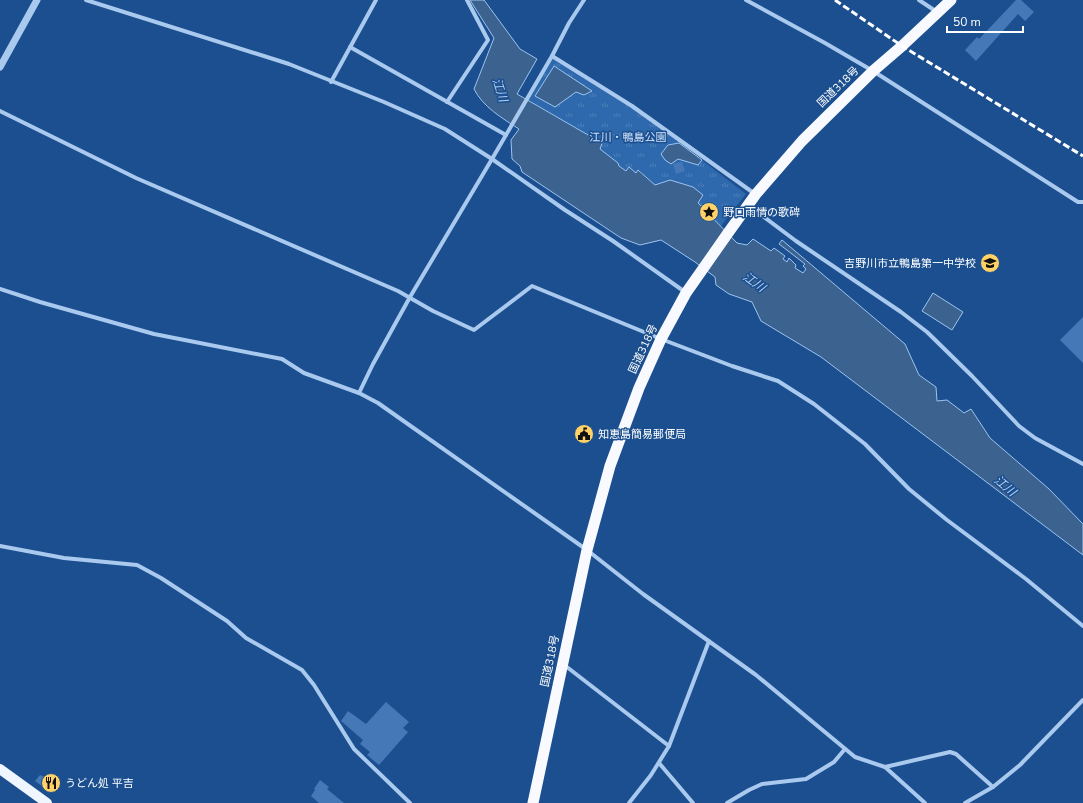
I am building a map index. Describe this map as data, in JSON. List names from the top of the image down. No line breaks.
{"streets":{"highway":["国道318号"]},"water":["江川"],"parks":["江川・鴨島公園"],"places":{"place":["野口雨情の歌碑"],"school or university":["吉野川市立鴨島第一中学校"],"public building":["知恵島簡易郵便局"],"restaurant":["うどん処 平吉"]},"scale_bar":"50 m"}
